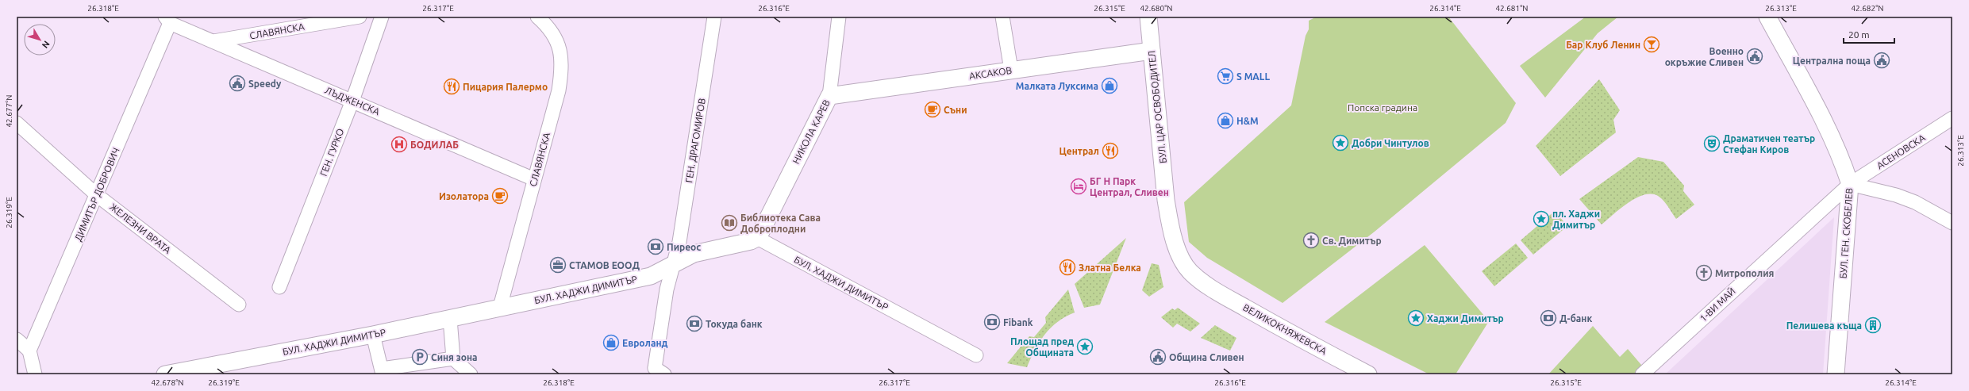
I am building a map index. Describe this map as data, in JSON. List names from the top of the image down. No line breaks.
{"streets":{"street":["СЛАВЯНСКА","АКСАКОВ","ЛЪДЖЕНСКА","БУЛ. ЦАР ОСВОБОДИТЕЛ","НИКОЛА КАРЕВ","ГЕН. ДРАГОМИРОВ","АСЕНОВСКА","ГЕН. ГУРКО","ДИМИТЪР ДОБРОВИЧ","ЖЕЛЕЗНИ ВРАТА","БУЛ. ГЕН. СКОБЕЛЕВ","БУЛ. ХАДЖИ ДИМИТЪР","1-ВИ МАЙ","ВЕЛИКОКНЯЖЕВСКА"]},"crossings":[["СЛАВЯНСКА","ЛЪДЖЕНСКА"],["СЛАВЯНСКА","БУЛ. ХАДЖИ ДИМИТЪР"],["АКСАКОВ","БУЛ. ЦАР ОСВОБОДИТЕЛ"],["АКСАКОВ","НИКОЛА КАРЕВ"],["ЛЪДЖЕНСКА","ГЕН. ГУРКО"],["ЛЪДЖЕНСКА","ДИМИТЪР ДОБРОВИЧ"],["БУЛ. ЦАР ОСВОБОДИТЕЛ","ВЕЛИКОКНЯЖЕВСКА"],["НИКОЛА КАРЕВ","БУЛ. ХАДЖИ ДИМИТЪР"],["ГЕН. ДРАГОМИРОВ","БУЛ. ХАДЖИ ДИМИТЪР"],["АСЕНОВСКА","БУЛ. ГЕН. СКОБЕЛЕВ"],["АСЕНОВСКА","1-ВИ МАЙ"],["ДИМИТЪР ДОБРОВИЧ","ЖЕЛЕЗНИ ВРАТА"],["БУЛ. ГЕН. СКОБЕЛЕВ","1-ВИ МАЙ"]],"parks":["Попска градина"],"places":{"bar":["Бар Клуб Ленин"],"public building":["Военно окръжие Сливен","Централна поща","Speedy","Община Сливен"],"supermarket":["S MALL"],"shop":["Малката Луксима","H&M","Евроланд"],"restaurant":["Пицария Палермо","Централ","Златна Белка"],"cafe":["Съни","Изолатора"],"place":["Добри Чинтулов","пл. Хаджи Димитър","Хаджи Димитър","Площад пред Общината"],"theatre":["Драматичен театър Стефан Киров"],"hospital":["БОДИЛАБ"],"hotel":["БГ H Парк Централ, Сливен"],"library":["Библиотека Сава Доброплодни"],"church":["Св. Димитър","Митрополия"],"bank":["Пиреос","Д-банк","Fibank","Токуда банк"],"office":["СТАМОВ ЕООД"],"building":["Пелишева къща"],"parking":["Синя зона"]},"scale_bar":"20 m","north":"bottom right","coordinates":["26.318°E","26.317°E","26.316°E","26.315°E","42.680°N","26.314°E","42.681°N","26.313°E","42.682°N","42.677°N","26.319°E","42.678°N"]}
